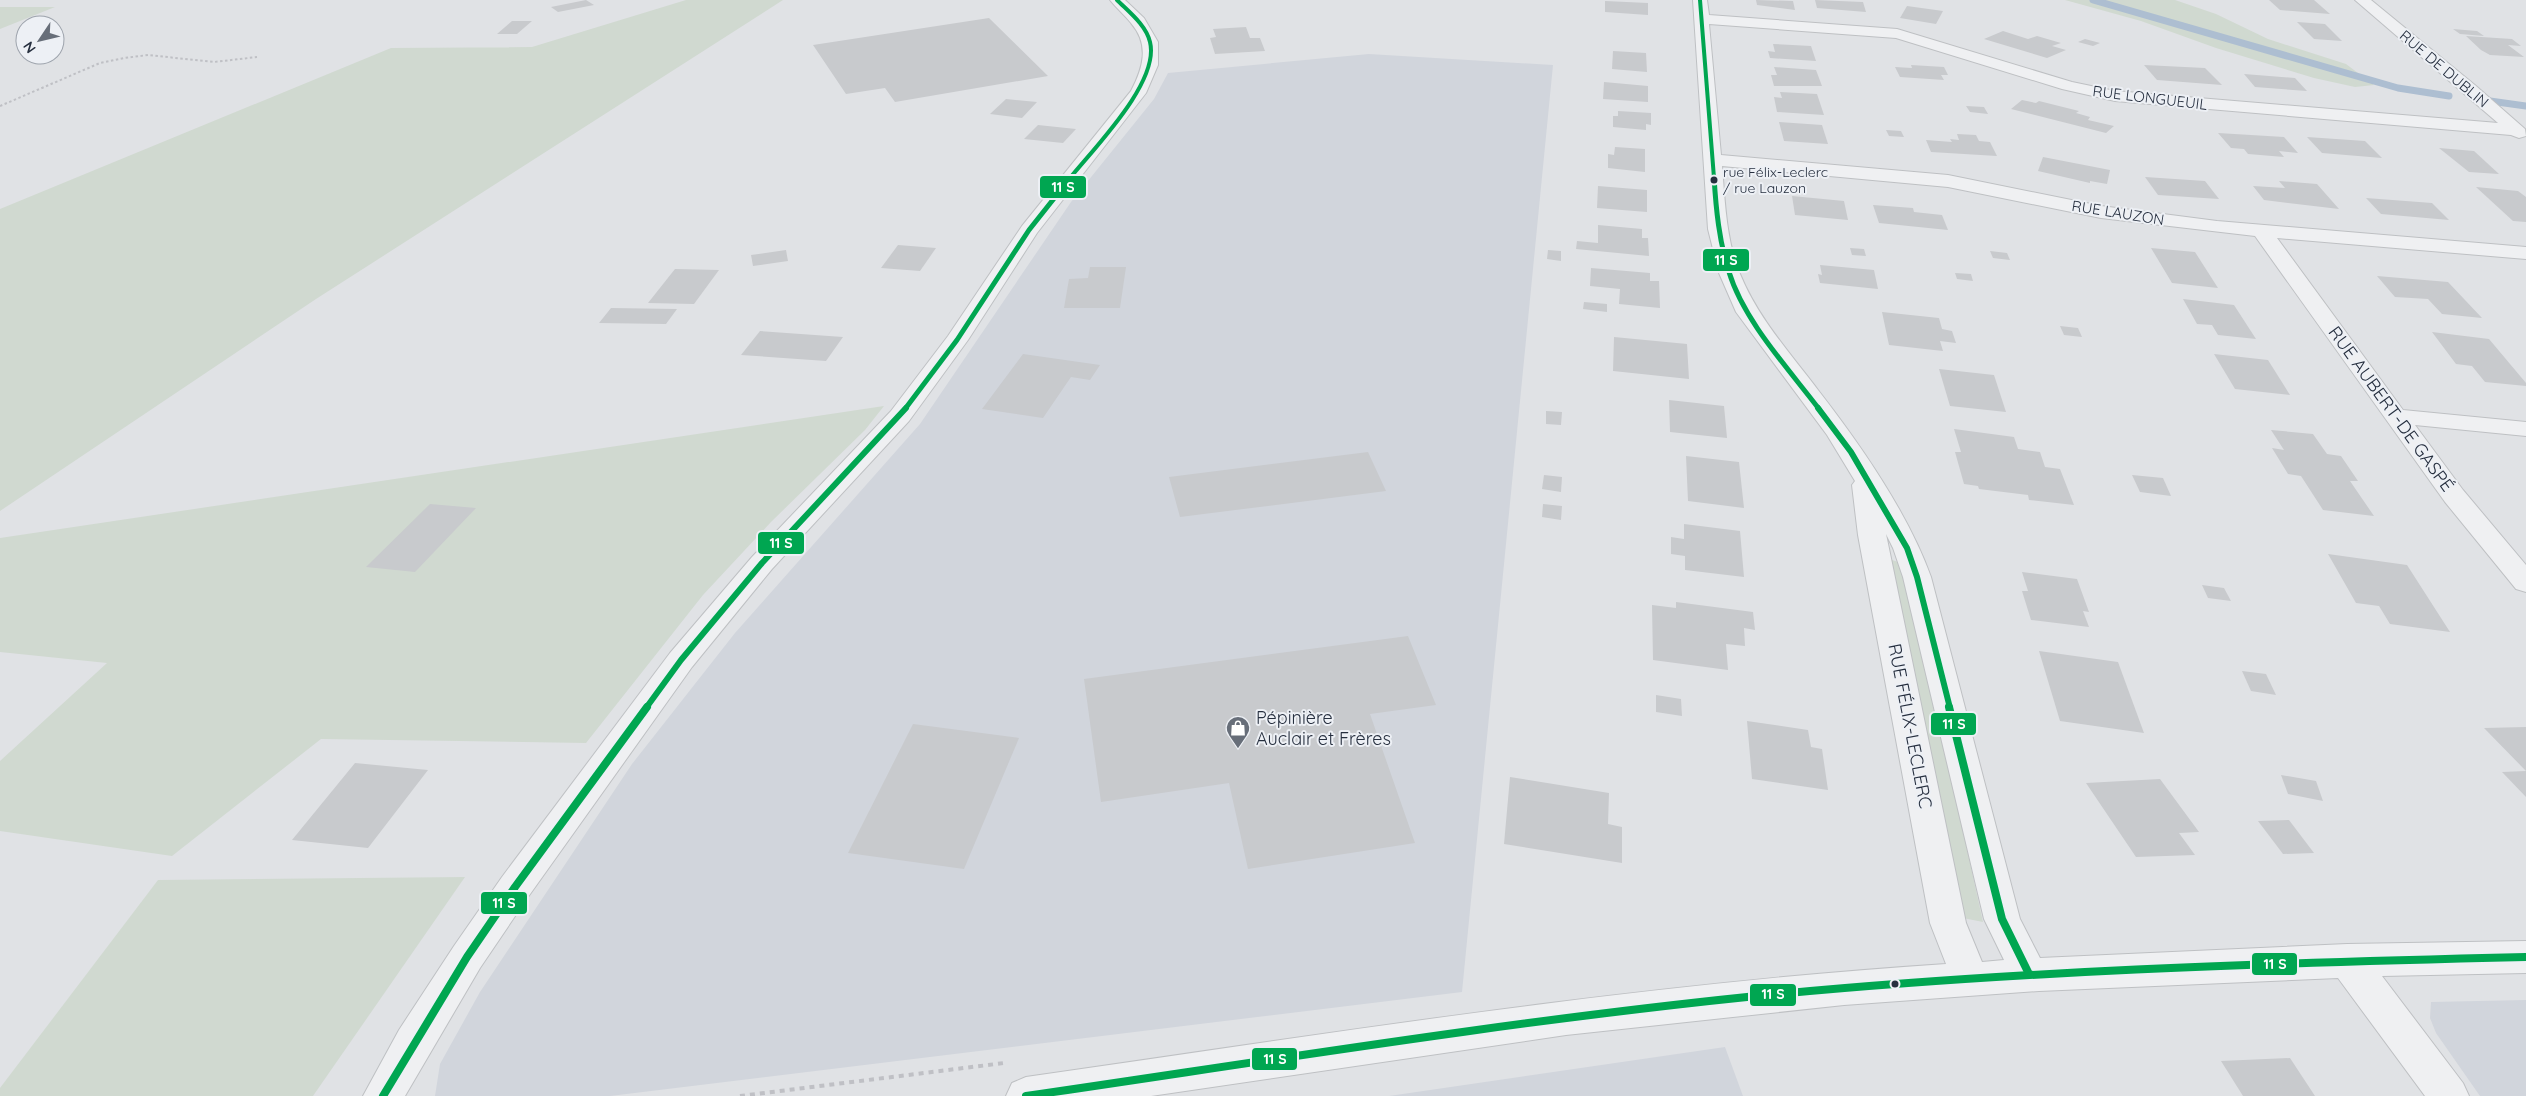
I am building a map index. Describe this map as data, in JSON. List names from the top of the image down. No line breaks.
{"streets":{"street":["RUE DE DUBLIN","RUE LONGUEUIL","RUE LAUZON","RUE AUBERT-DE GASPÉ","RUE FÉLIX-LECLERC"]},"crossings":[["RUE DE DUBLIN","RUE LONGUEUIL"],["RUE LONGUEUIL","RUE FÉLIX-LECLERC"],["RUE LAUZON","RUE AUBERT-DE GASPÉ"],["RUE LAUZON","RUE FÉLIX-LECLERC"]],"places":{"other":["rue Félix-Leclerc / rue Lauzon"],"shop":["Pépinière Auclair et Frères"]},"north":"bottom left"}
